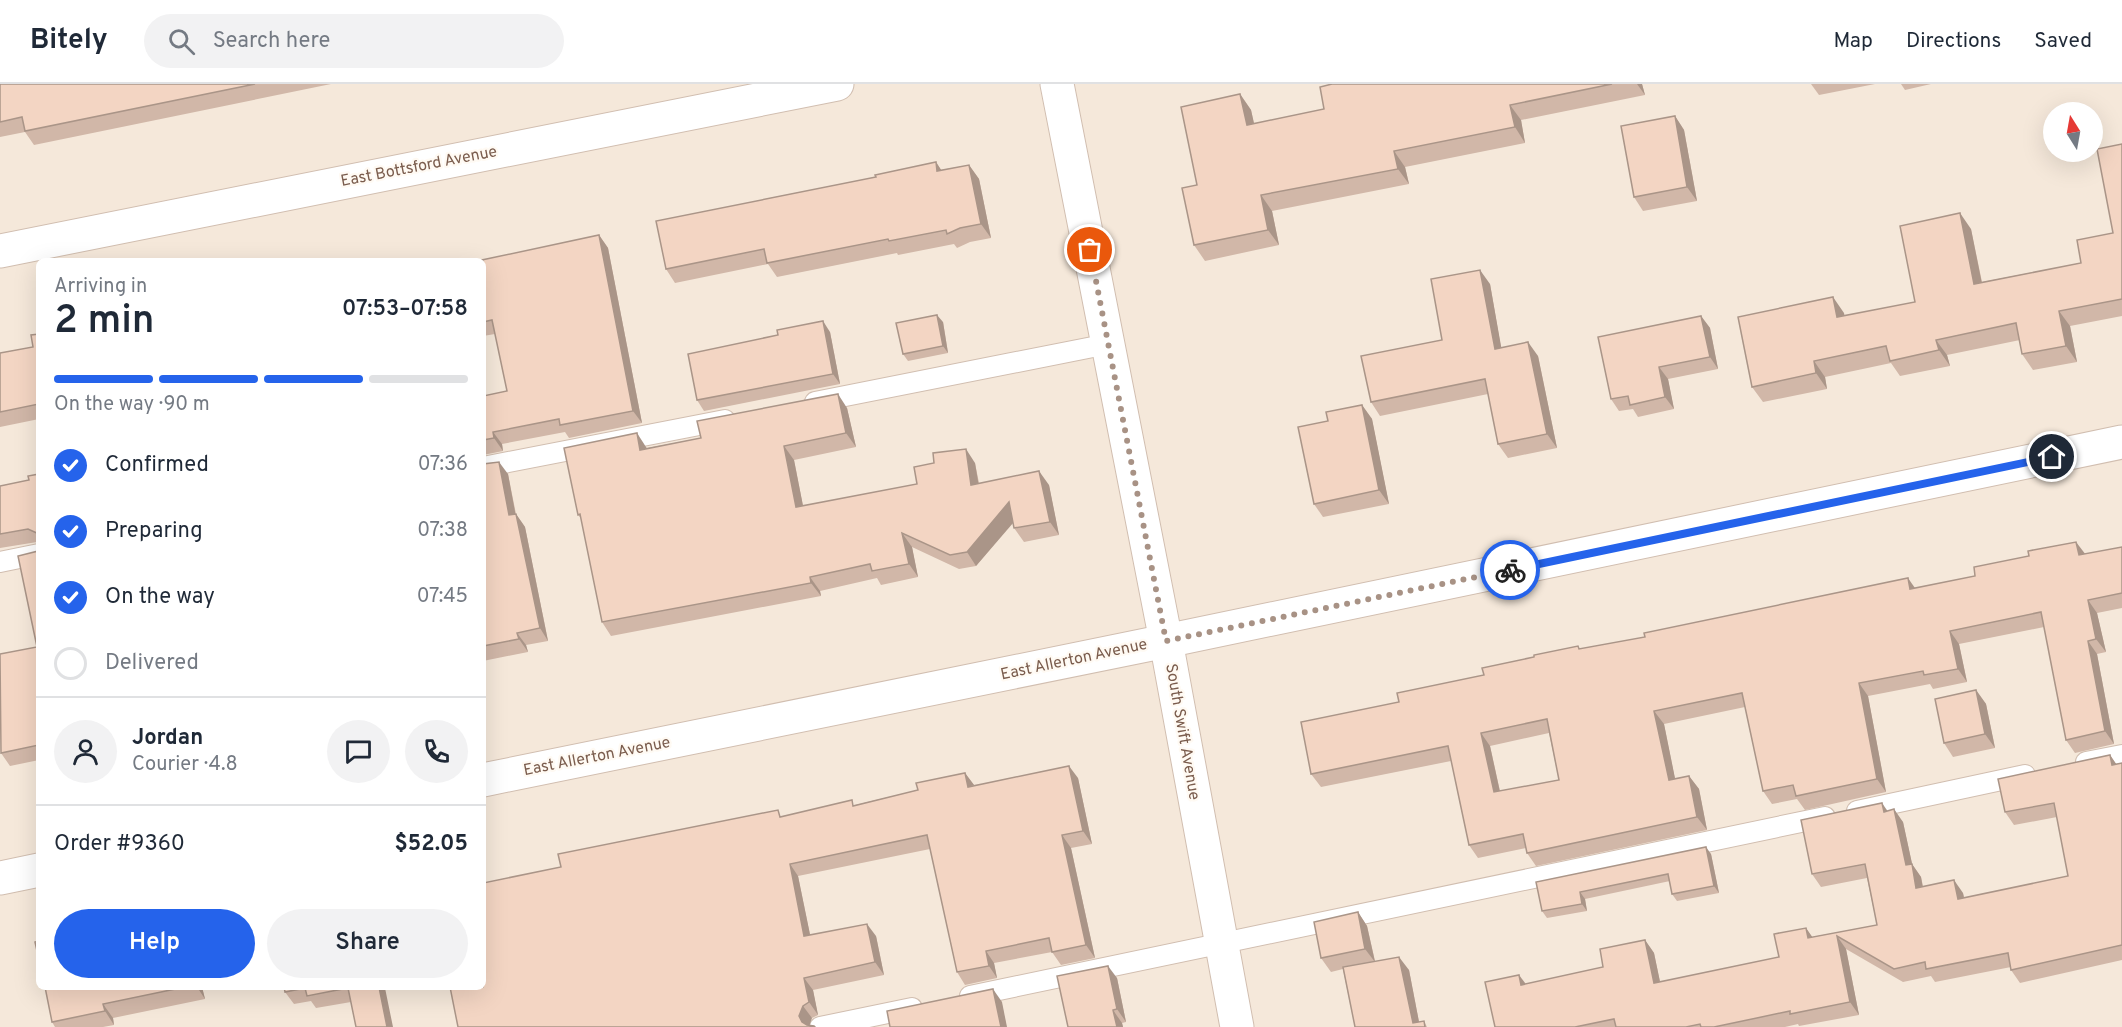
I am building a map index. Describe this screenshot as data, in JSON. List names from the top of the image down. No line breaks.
{"streets":{"street":["East Bottsford Avenue","East Allerton Avenue","South Swift Avenue"]},"crossings":[["East Allerton Avenue","South Swift Avenue"]],"north":"top","page":{"header":"Bitely","search":"Search here","nav":["Map","Directions","Saved"],"heading":["2 min","Arriving in","07:53–07:58"],"panel":["Jordan","Courier · 4.8","Order #9360","$52.05"],"bar":"On the way · 90 m","list":[["Confirmed","07:36"],["Preparing","07:38"],["On the way","07:45"],"Delivered"],"buttons":["Help","Share"]}}
